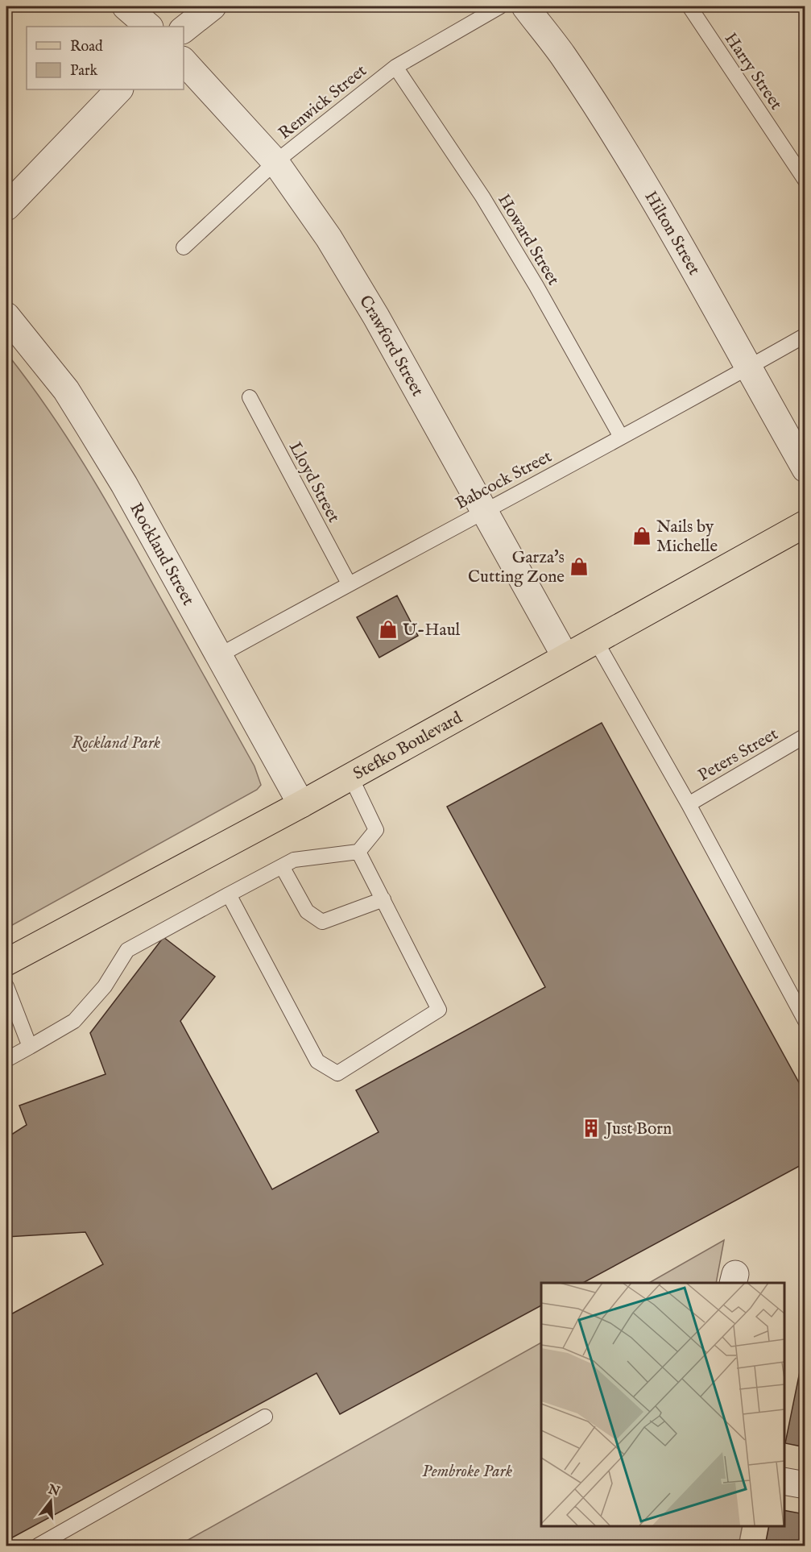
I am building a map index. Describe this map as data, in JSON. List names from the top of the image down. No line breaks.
{"streets":{"main road":["Stefko Boulevard"],"street":["Hilton Street","Crawford Street","Rockland Street"],"lane":["Harry Street","Renwick Street","Howard Street","Babcock Street","Lloyd Street","Peters Street"]},"crossings":[["Renwick Street","Howard Street"],["Renwick Street","Crawford Street"],["Hilton Street","Babcock Street"],["Howard Street","Babcock Street"],["Crawford Street","Babcock Street"],["Crawford Street","Stefko Boulevard"],["Babcock Street","Lloyd Street"],["Babcock Street","Rockland Street"],["Rockland Street","Stefko Boulevard"]],"parks":["Rockland Park","Pembroke Park"],"places":{"shop":["Nails by Michelle","Garza's Cutting Zone","U-Haul"],"building":["Just Born"]},"legend":["Road","Park"],"north":"top"}
